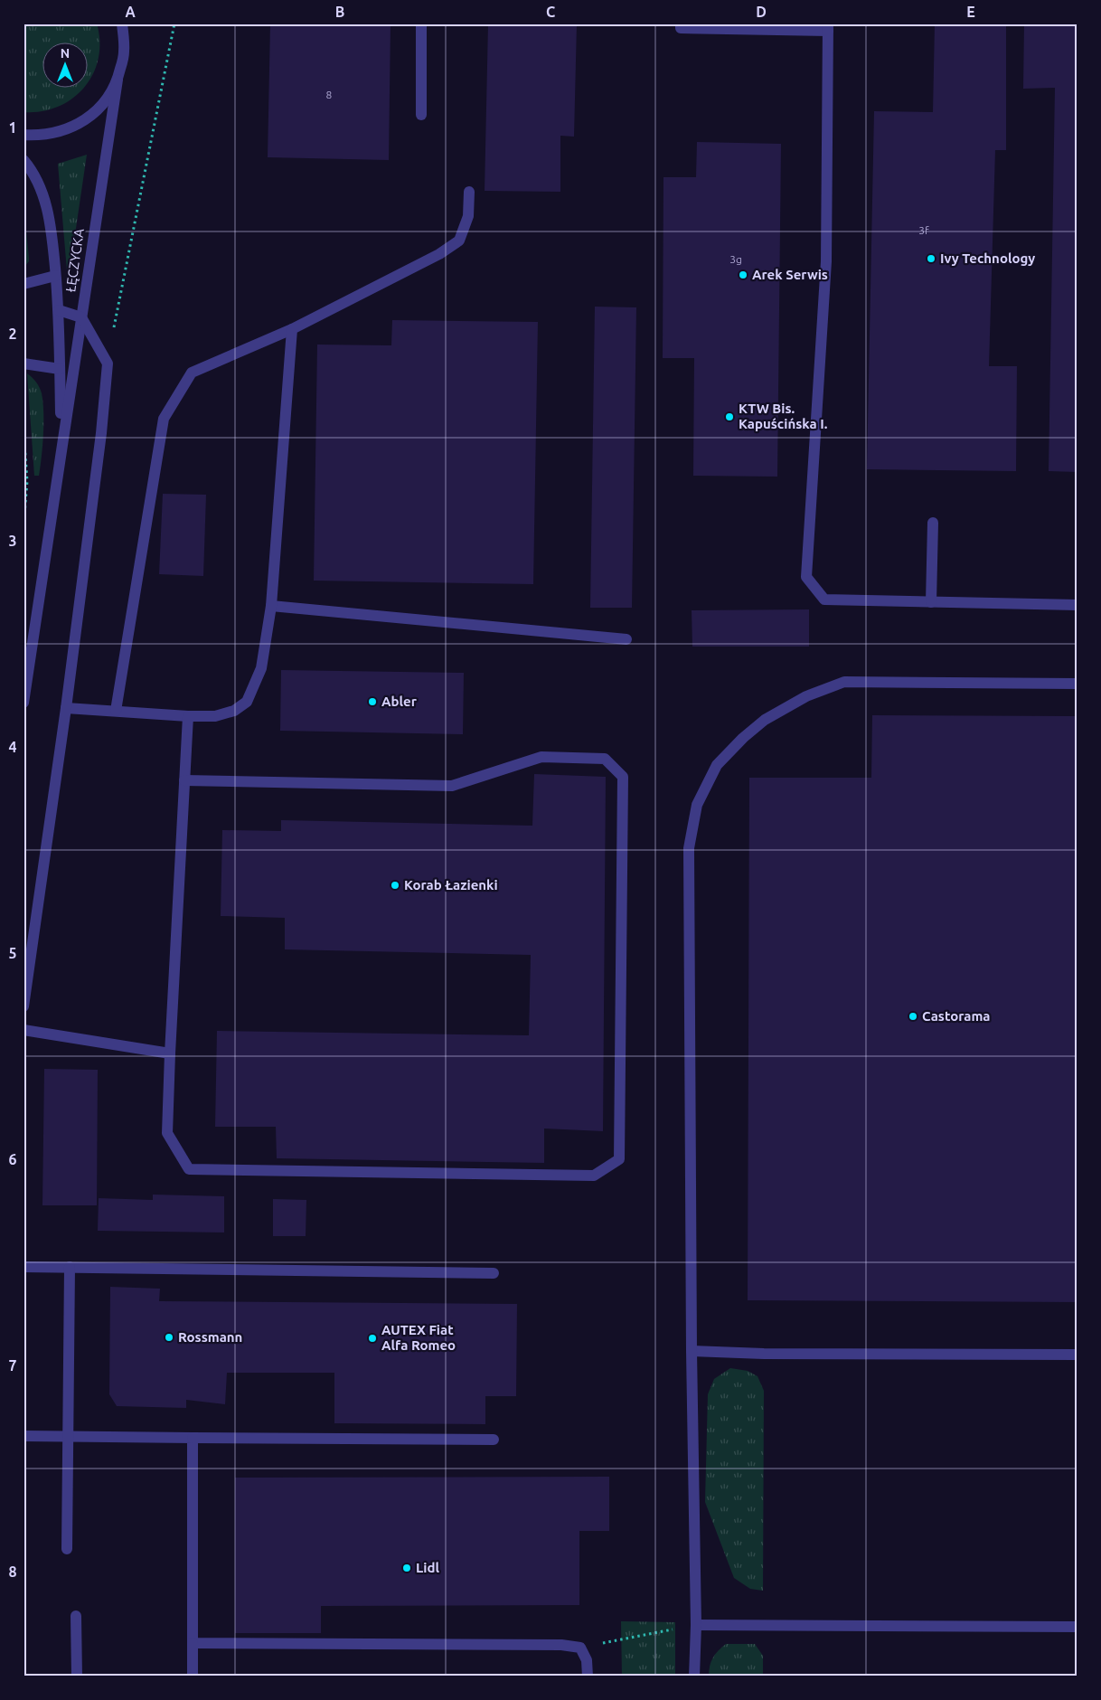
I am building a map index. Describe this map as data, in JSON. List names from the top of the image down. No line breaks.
{"streets":{"street":["ŁĘCZYCKA"]},"places":["Ivy Technology","Arek Serwis","KTW Bis. Kapuścińska I.","Abler","Korab Łazienki","Castorama","Rossmann","AUTEX Fiat Alfa Romeo","Lidl"],"house_numbers":["8","3f","3g"],"north":"top","grid":{"columns":["A","B","C","D","E"],"rows":["1","2","3","4","5","6","7","8"]}}
